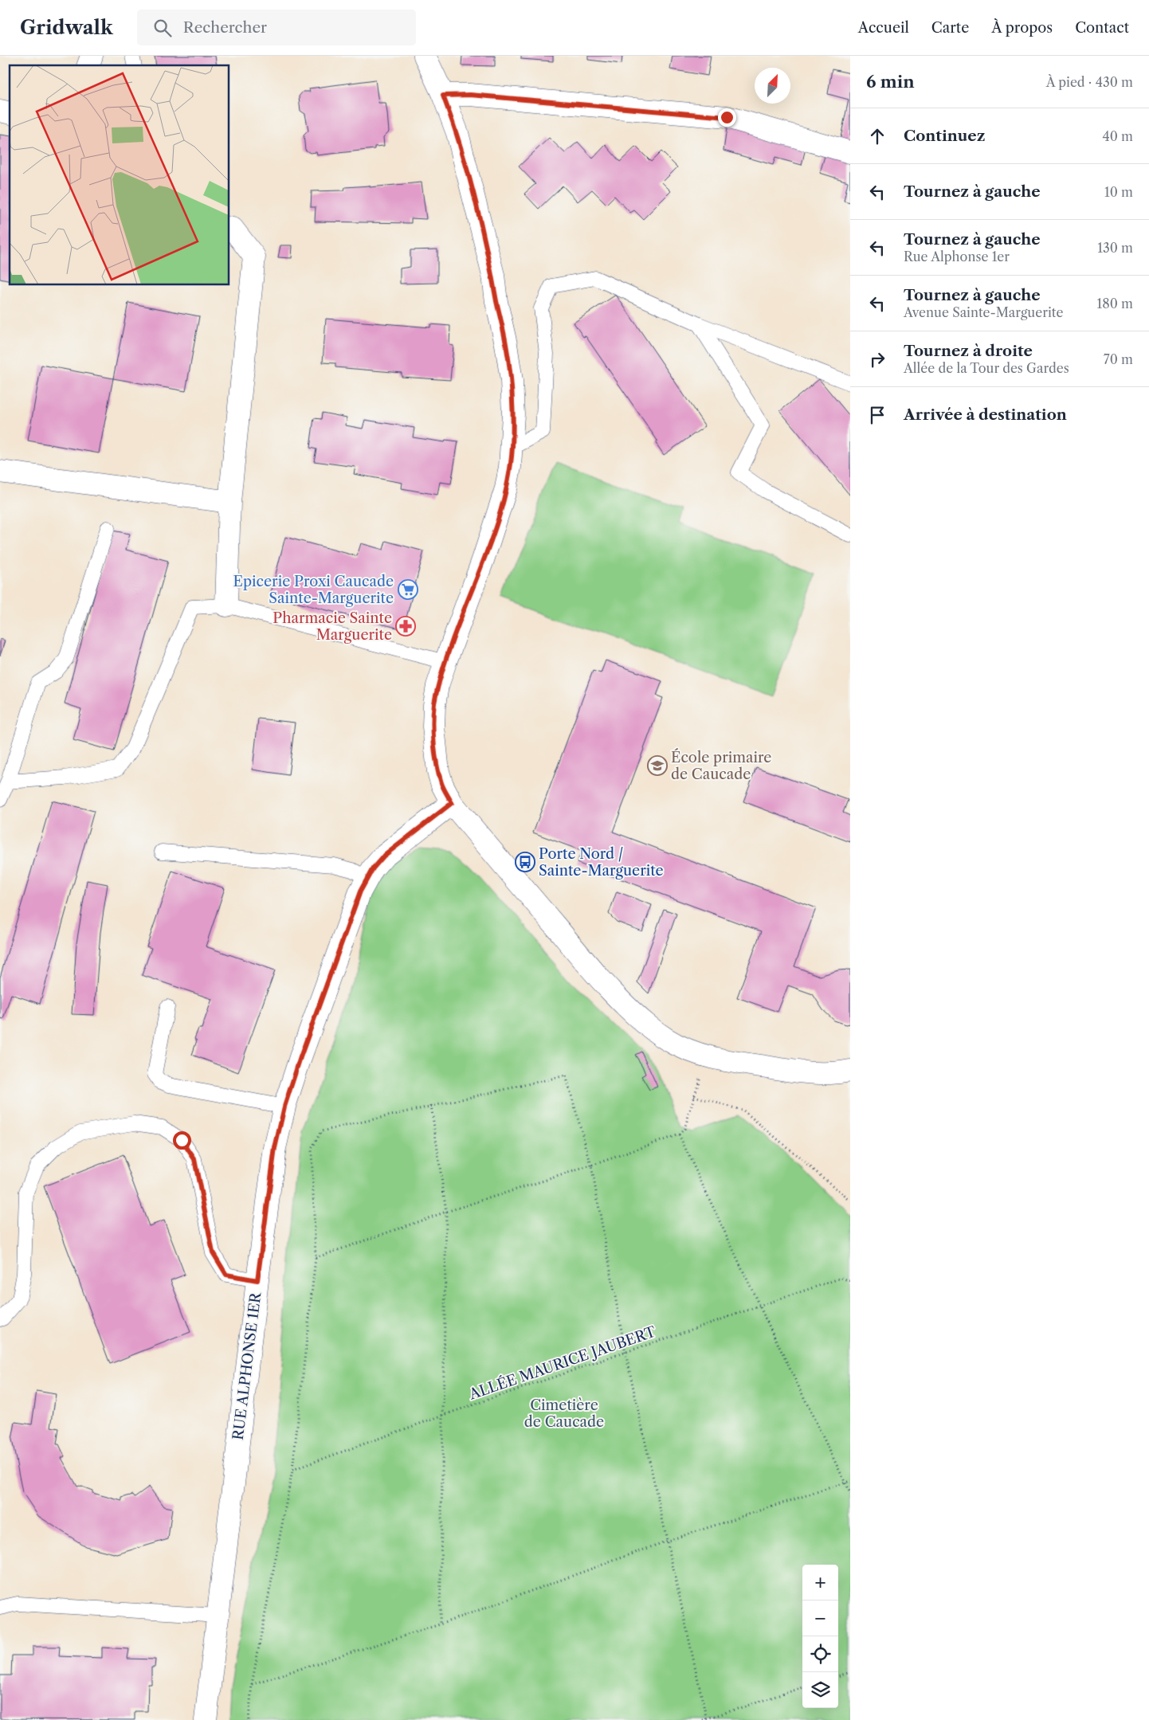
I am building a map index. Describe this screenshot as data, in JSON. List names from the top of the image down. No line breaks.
{"streets":{"street":["RUE ALPHONSE 1ER"],"path":["ALLÉE MAURICE JAUBERT"]},"parks":["Cimetière de Caucade"],"places":{"supermarket":["Epicerie Proxi Caucade Sainte-Marguerite"],"pharmacy":["Pharmacie Sainte Marguerite"],"school or university":["École primaire de Caucade"],"bus stop":["Porte Nord / Sainte-Marguerite"]},"north":"top right","page":{"header":"Gridwalk","search":"Rechercher","nav":["Accueil","Carte","À propos","Contact"],"heading":["6 min","À pied · 430 m"],"list":[["Continuez","40 m"],["Tournez à gauche","10 m"],["Tournez à gauche","Rue Alphonse 1er","130 m"],["Tournez à gauche","Avenue Sainte-Marguerite","180 m"],["Tournez à droite","Allée de la Tour des Gardes","70 m"],"Arrivée à destination"],"map_buttons":["+","−"]}}
